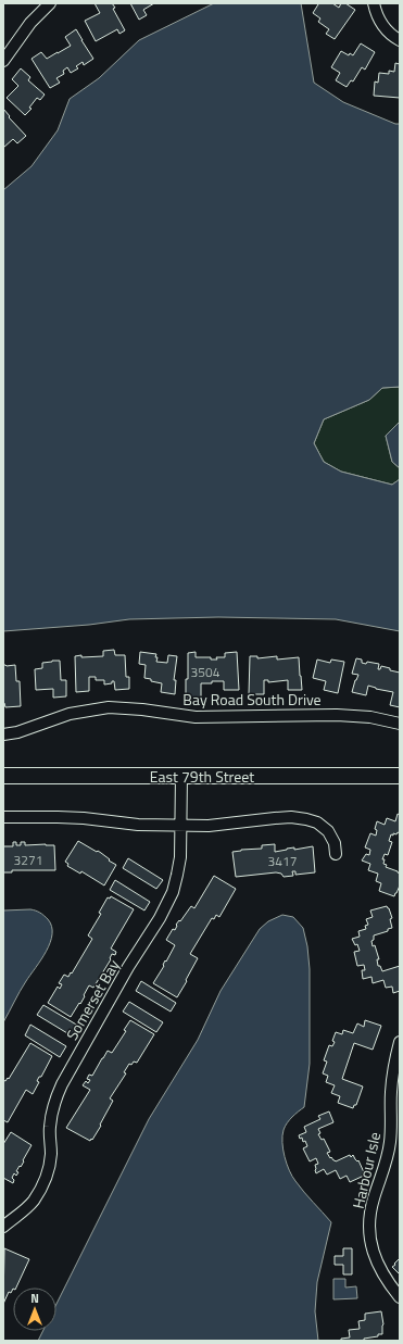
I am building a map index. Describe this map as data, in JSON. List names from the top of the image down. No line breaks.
{"streets":{"street":["Bay Road South Drive","East 79th Street","Somerset Bay","Harbour Isle"]},"crossings":[["East 79th Street","Somerset Bay"]],"house_numbers":["3504","3271","3417"],"north":"top"}
